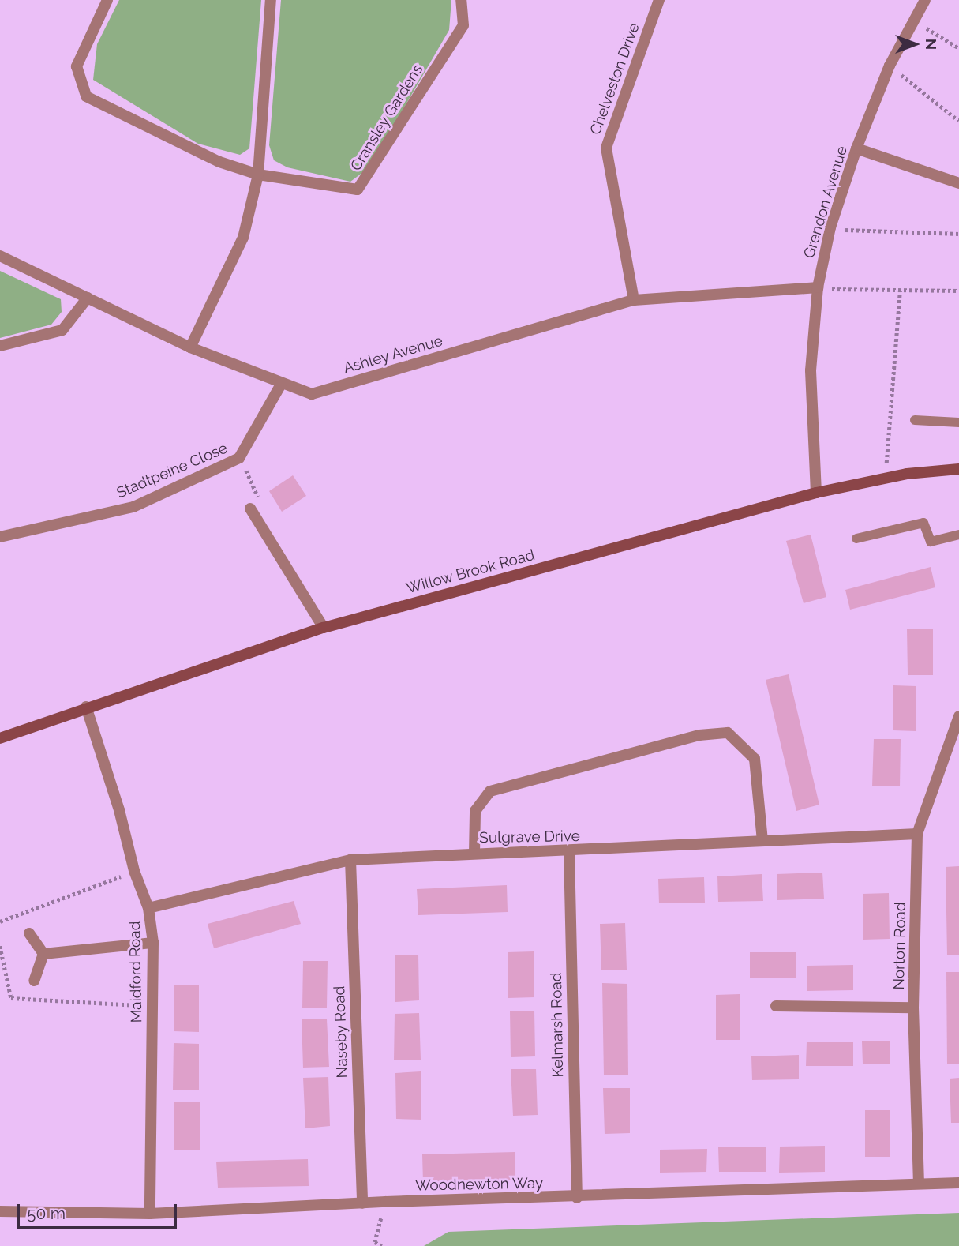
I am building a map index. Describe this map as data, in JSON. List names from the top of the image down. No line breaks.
{"streets":{"street":["Chelveston Drive","Cransley Gardens","Grendon Avenue","Ashley Avenue","Stadtpeine Close","Willow Brook Road","Sulgrave Drive","Norton Road","Maidford Road","Kelmarsh Road","Naseby Road","Woodnewton Way"]},"crossings":[["Chelveston Drive","Ashley Avenue"],["Grendon Avenue","Ashley Avenue"],["Grendon Avenue","Willow Brook Road"],["Ashley Avenue","Stadtpeine Close"],["Willow Brook Road","Maidford Road"],["Sulgrave Drive","Norton Road"],["Sulgrave Drive","Maidford Road"],["Sulgrave Drive","Kelmarsh Road"],["Sulgrave Drive","Naseby Road"],["Norton Road","Woodnewton Way"],["Maidford Road","Woodnewton Way"],["Kelmarsh Road","Woodnewton Way"],["Naseby Road","Woodnewton Way"]],"scale_bar":"50 m","north":"right"}
